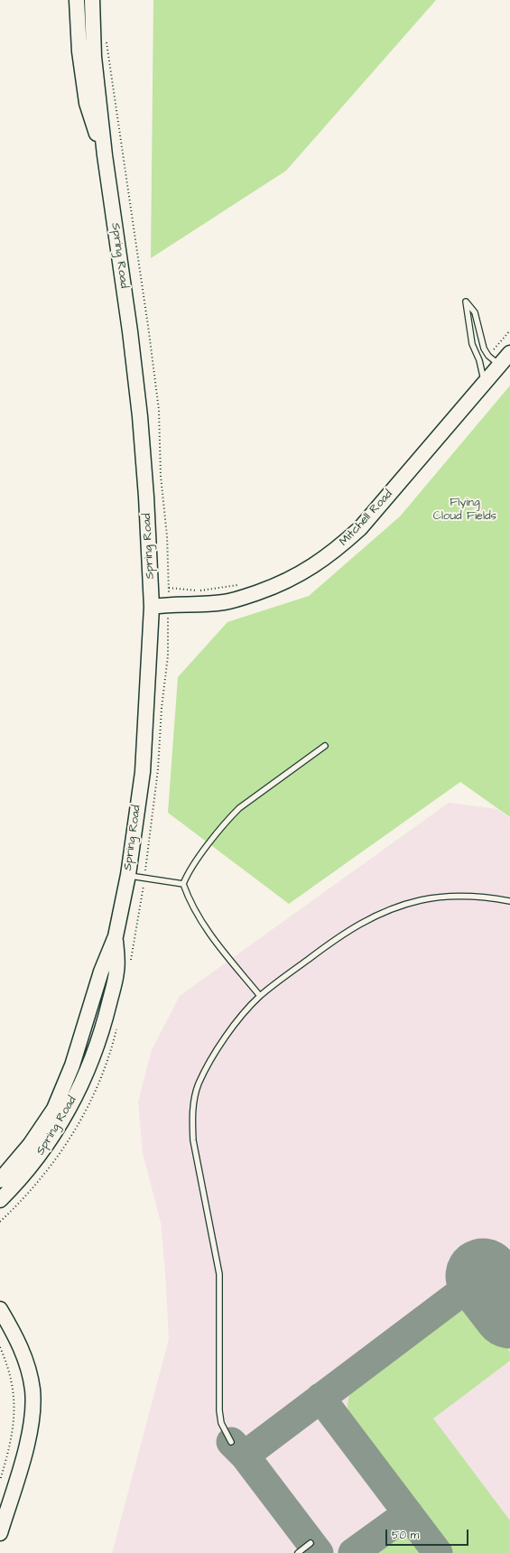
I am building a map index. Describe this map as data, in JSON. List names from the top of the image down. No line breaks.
{"streets":{"main road":["Spring Road","Mitchell Road"]},"crossings":[["Spring Road","Mitchell Road"]],"parks":["Flying Cloud Fields"],"scale_bar":"50 m"}
